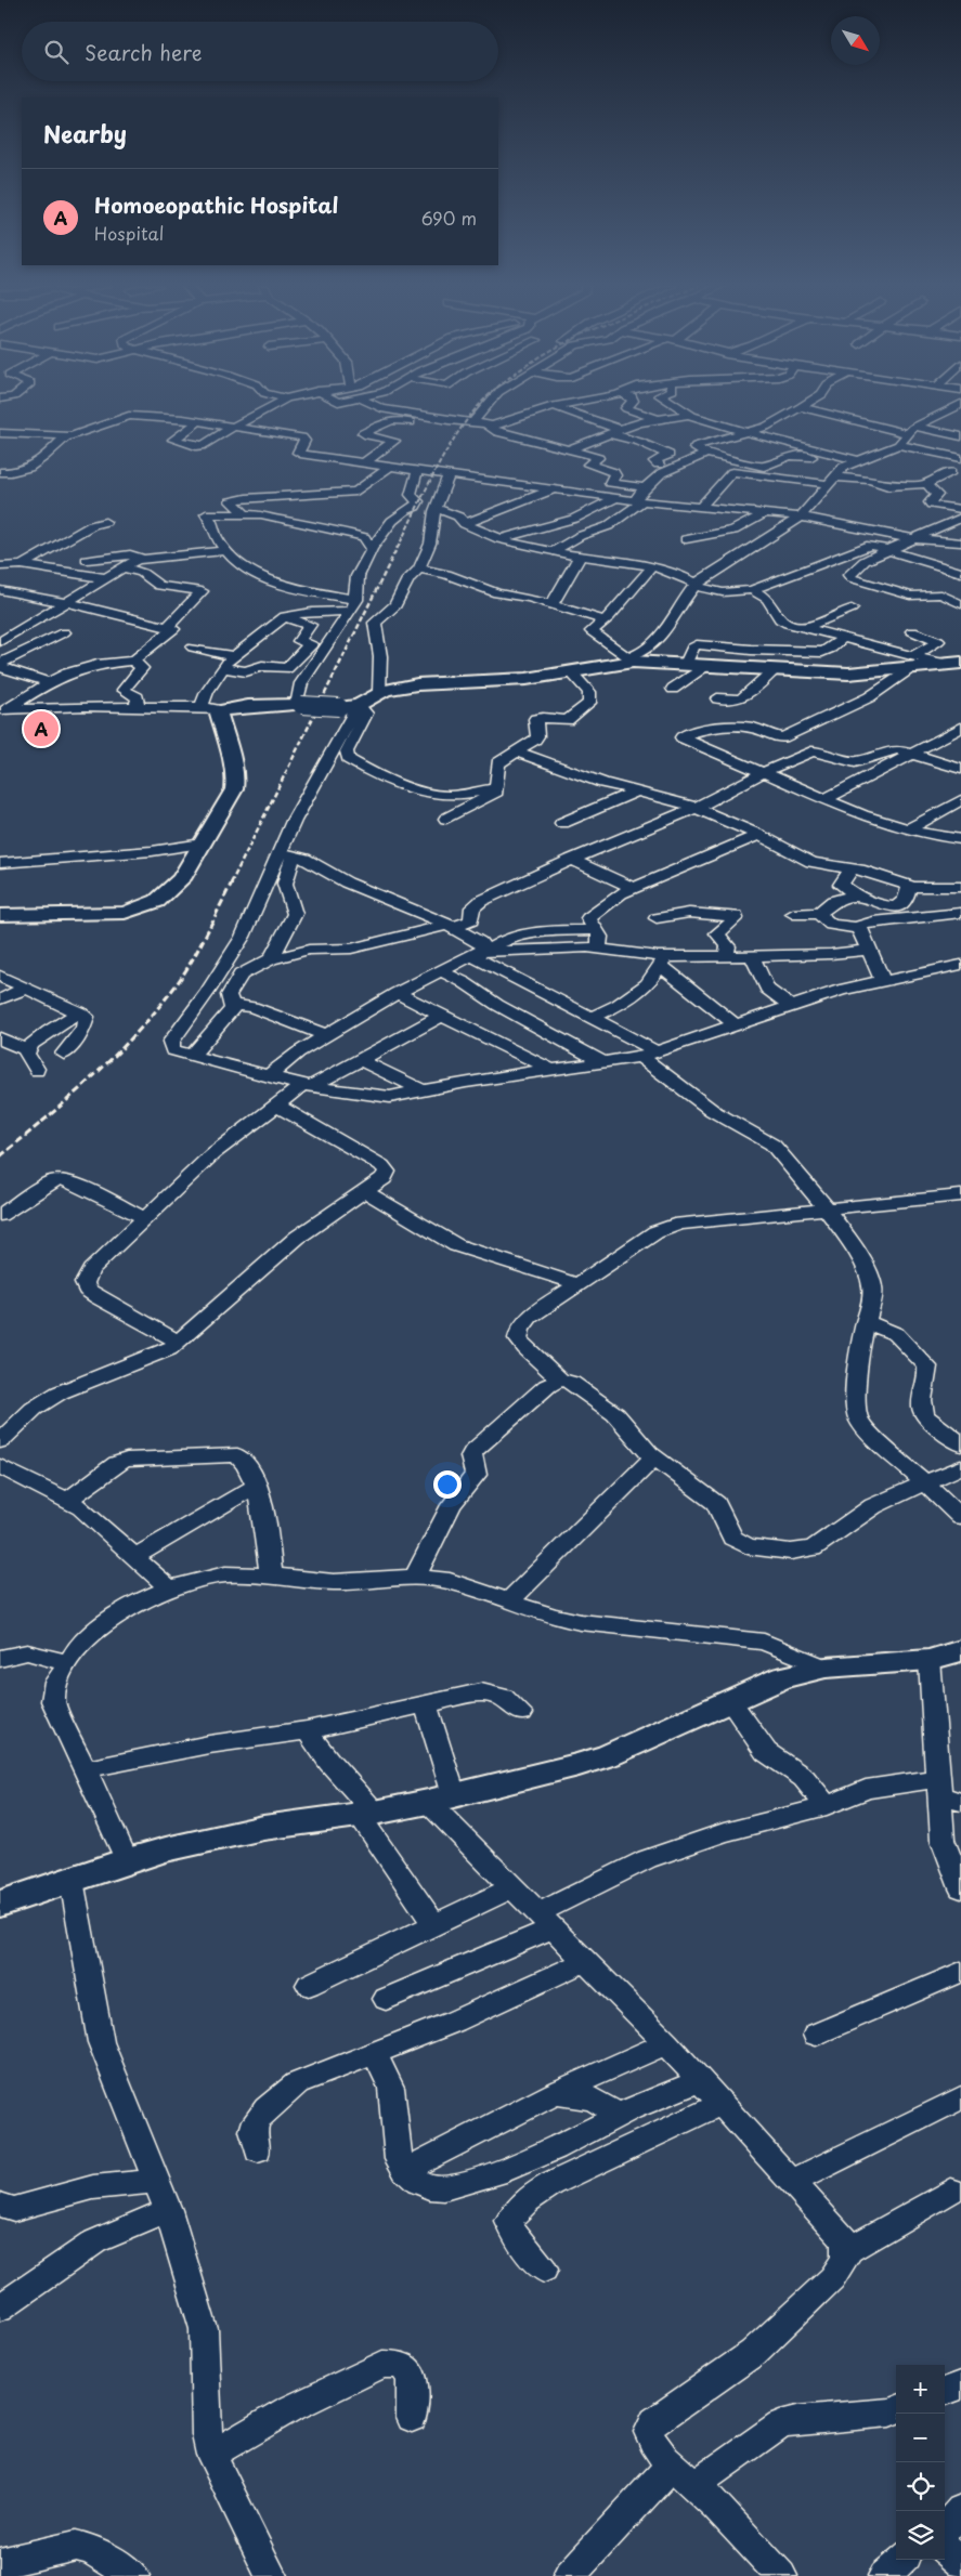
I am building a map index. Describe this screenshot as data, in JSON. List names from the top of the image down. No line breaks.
{"north":"bottom right","page":{"search":"Search here","heading":"Nearby","list":[{"mark":"A","name":"Homoeopathic Hospital","note":"Hospital","value":"690 m"}],"pins":"A","map_buttons":["+","−"]}}
